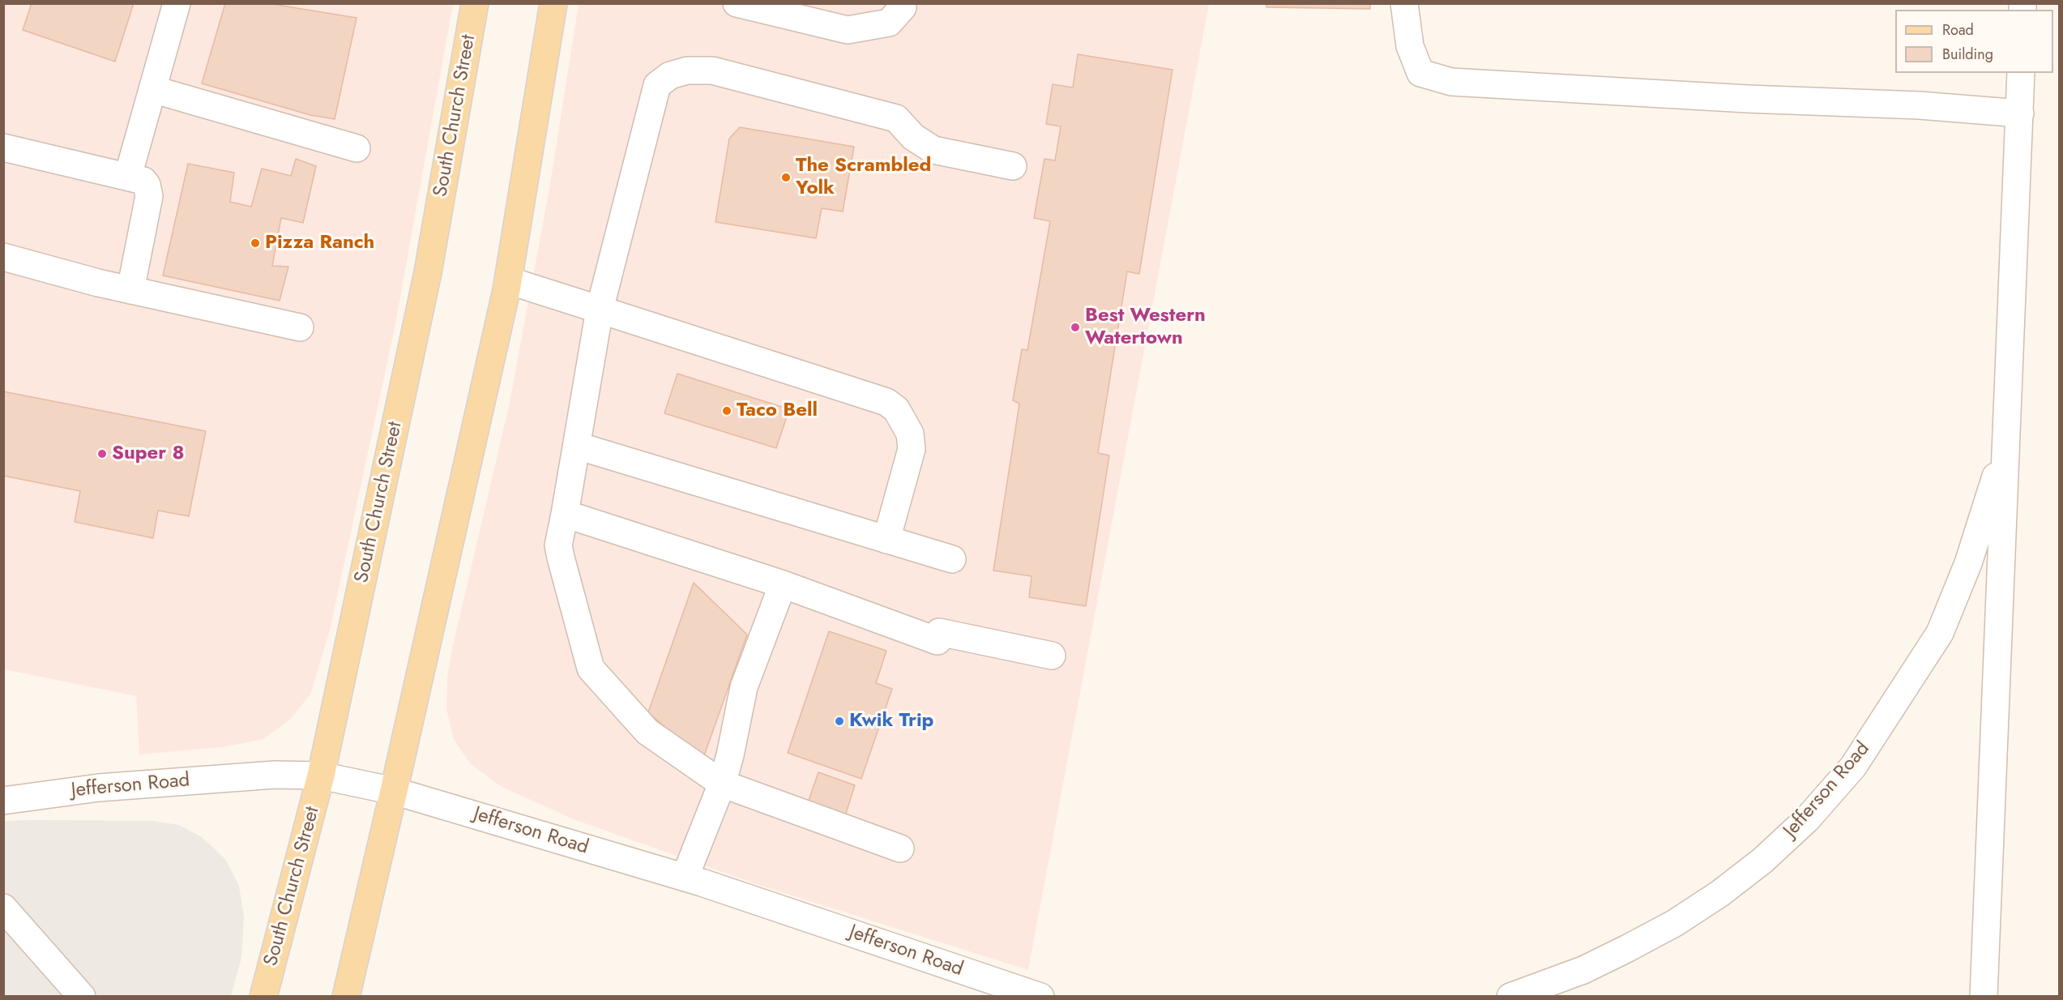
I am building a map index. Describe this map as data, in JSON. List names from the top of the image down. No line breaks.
{"streets":{"main road":["South Church Street"],"street":["Jefferson Road"]},"crossings":[["South Church Street","Jefferson Road"]],"places":["The Scrambled Yolk","Pizza Ranch","Best Western Watertown","Taco Bell","Super 8","Kwik Trip"],"legend":["Road","Building"]}
